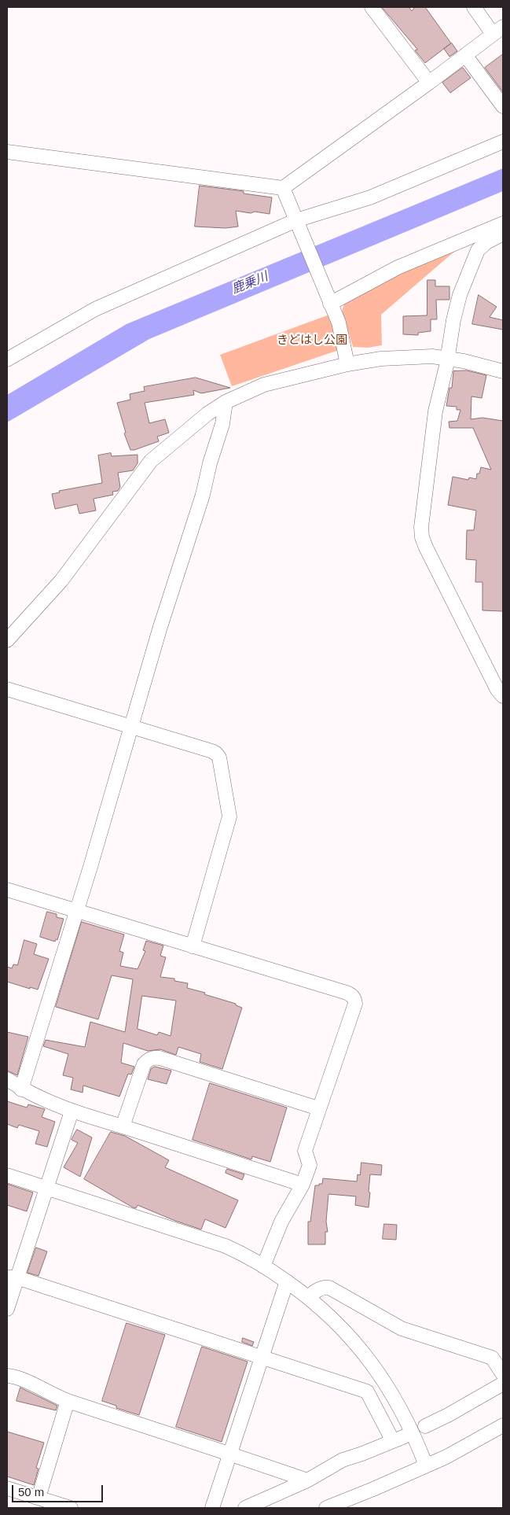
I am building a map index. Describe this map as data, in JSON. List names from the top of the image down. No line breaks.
{"water":["鹿乗川"],"parks":["きどはし公園"],"scale_bar":"50 m"}
